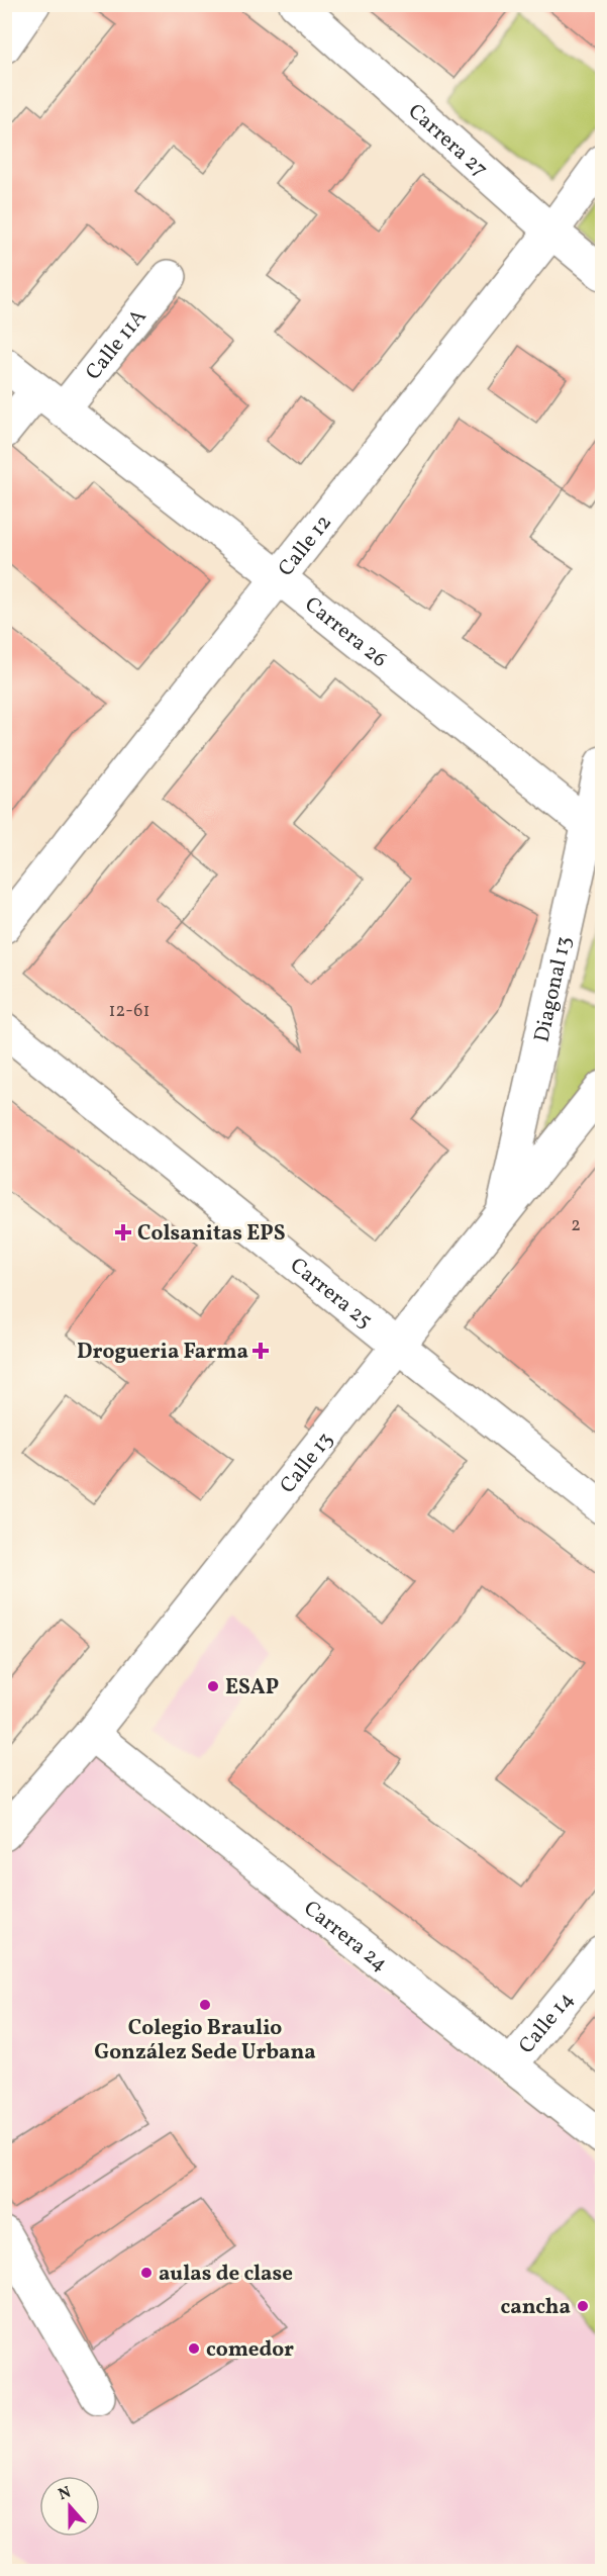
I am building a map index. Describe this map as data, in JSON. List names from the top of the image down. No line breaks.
{"streets":{"street":["Carrera 27","Calle 11A","Calle 12","Carrera 26","Diagonal 13","Carrera 25","Calle 13","Carrera 24","Calle 14"]},"crossings":[["Carrera 27","Calle 12"],["Calle 11A","Carrera 26"],["Calle 12","Carrera 26"],["Carrera 26","Diagonal 13"],["Diagonal 13","Calle 13"],["Carrera 25","Calle 13"],["Calle 13","Carrera 24"],["Carrera 24","Calle 14"]],"places":{"health":["Colsanitas EPS","Drogueria Farma"],"other":["ESAP","Colegio Braulio González Sede Urbana","aulas de clase","cancha","comedor"]},"house_numbers":["12-61","2"],"north":"top"}
